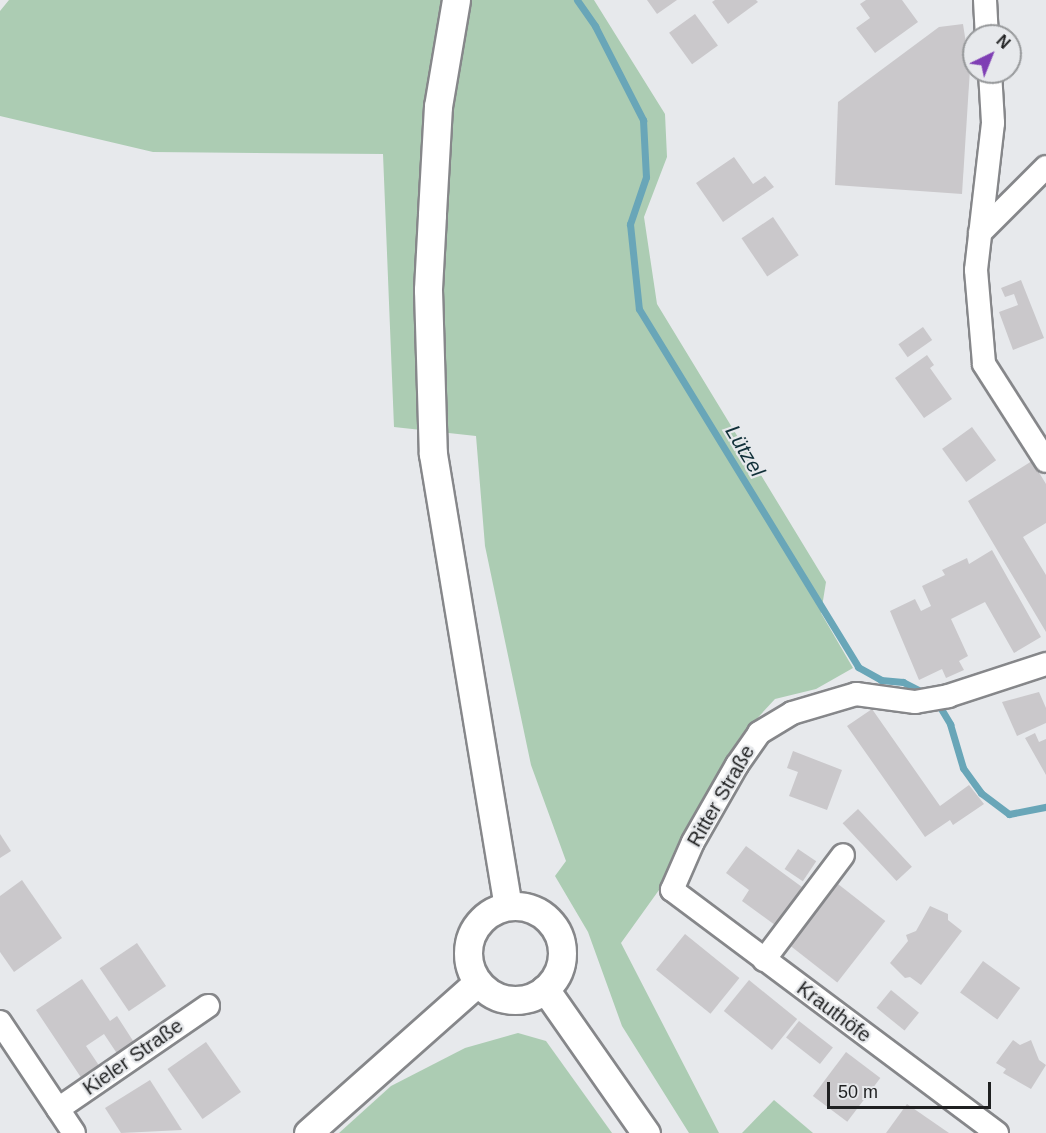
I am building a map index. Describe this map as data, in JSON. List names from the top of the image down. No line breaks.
{"streets":{"street":["Ritter Straße","Krauthöfe","Kieler Straße"]},"crossings":[["Ritter Straße","Krauthöfe"]],"water":["Lützel"],"scale_bar":"50 m","north":"top right"}
